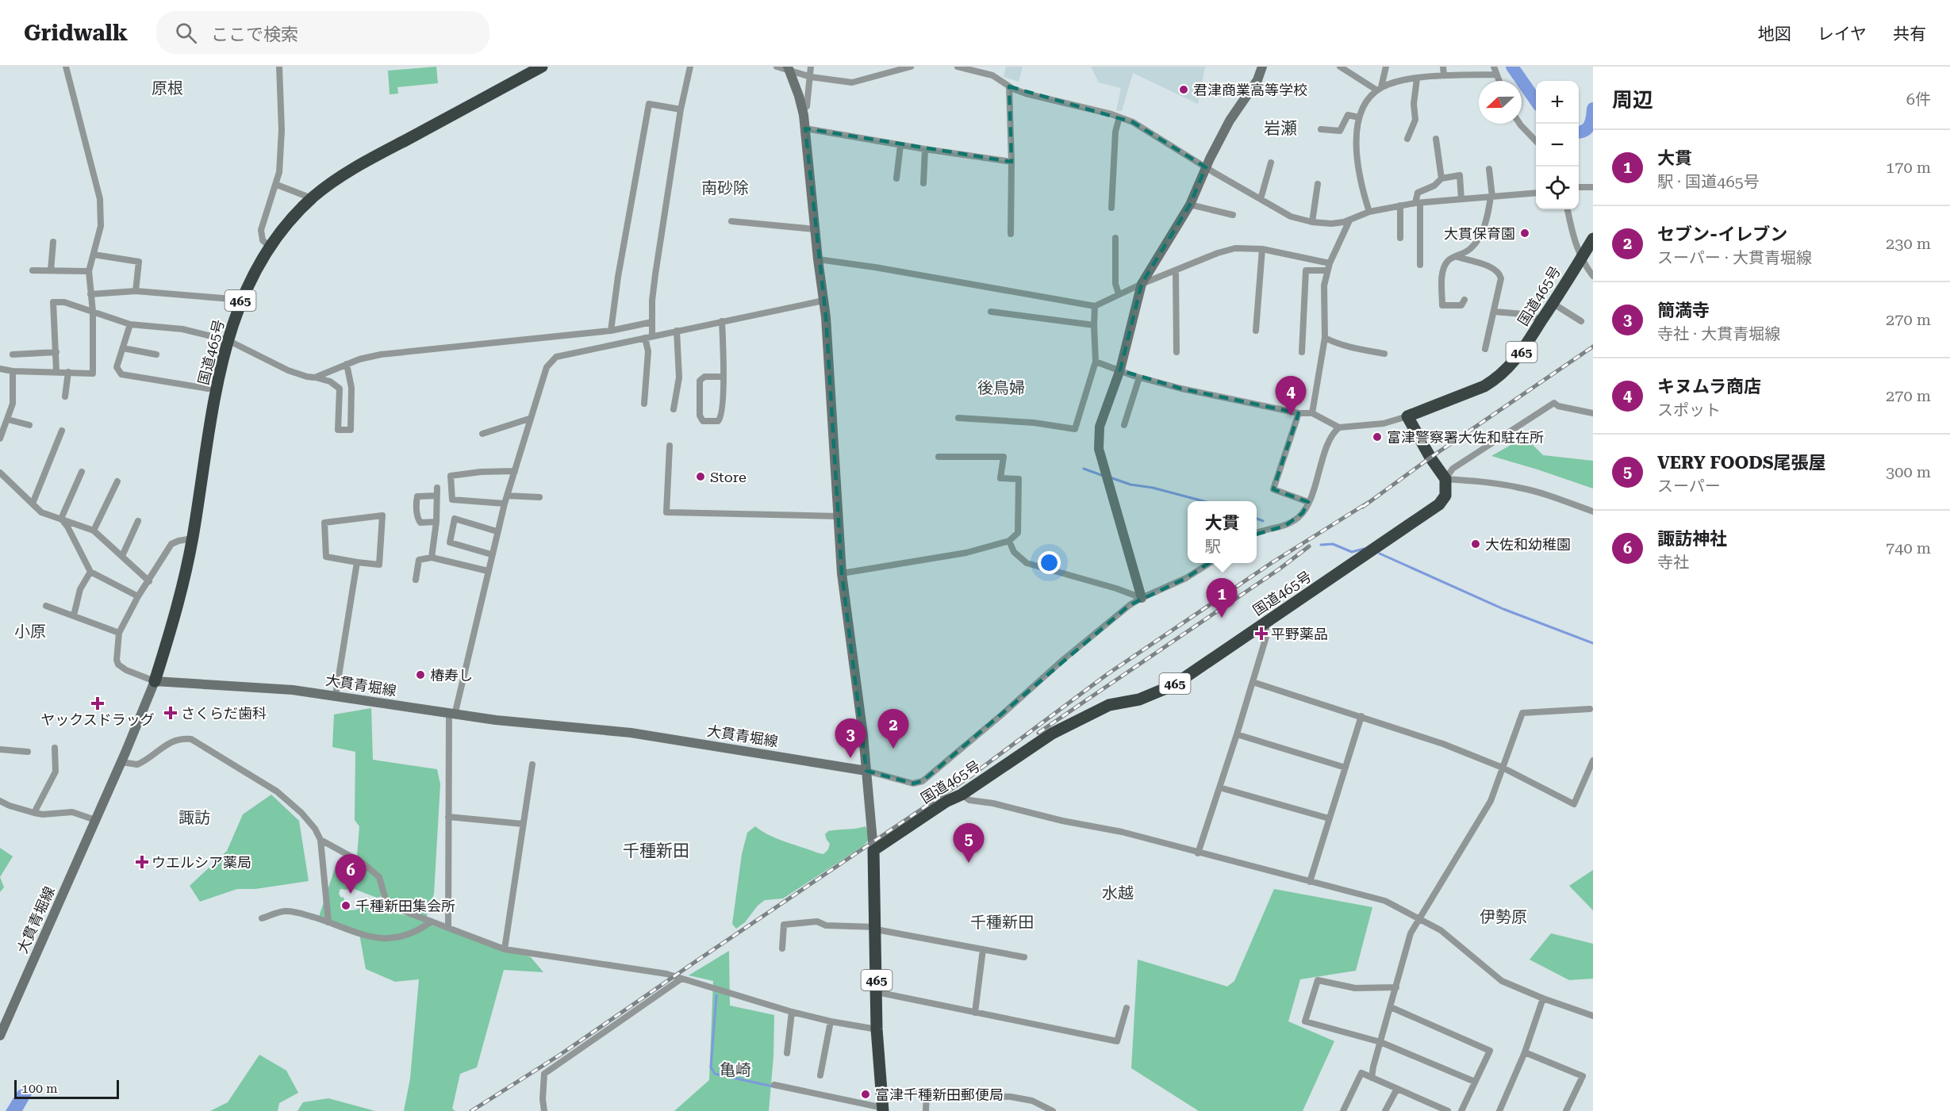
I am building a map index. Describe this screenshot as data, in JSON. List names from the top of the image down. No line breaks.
{"streets":{"highway":["国道465号","465"],"street":["大貫青堀線"]},"crossings":[["国道465号","465"],["国道465号","大貫青堀線"]],"districts":["原根","岩瀬","南砂除","後鳥婦","小原","諏訪","千種新田","水越","伊勢原","千種新田","亀崎"],"places":{"other":["君津商業高等学校","大貫保育園","富津警察署大佐和駐在所","Store","大佐和幼稚園","椿寿し","千種新田集会所","富津千種新田郵便局"],"health":["平野薬品","ヤックスドラッグ","さくらだ歯科","ウエルシア薬局"]},"scale_bar":"100 m","north":"left","page":{"header":"Gridwalk","search":"ここで検索","nav":["地図","レイヤ","共有"],"heading":["周辺","6件"],"map_buttons":["+","−"],"list":[{"mark":"1","name":"大貫","note":"駅 · 国道465号","value":"170 m"},{"mark":"2","name":"セブン-イレブン","note":"スーパー · 大貫青堀線","value":"230 m"},{"mark":"3","name":"簡満寺","note":"寺社 · 大貫青堀線","value":"270 m"},{"mark":"4","name":"キヌムラ商店","note":"スポット","value":"270 m"},{"mark":"5","name":"VERY FOODS尾張屋","note":"スーパー","value":"300 m"},{"mark":"6","name":"諏訪神社","note":"寺社","value":"740 m"}],"pins":["4","1","2","3","5","6"],"popup":["大貫","駅"],"scale":"100 m"}}
